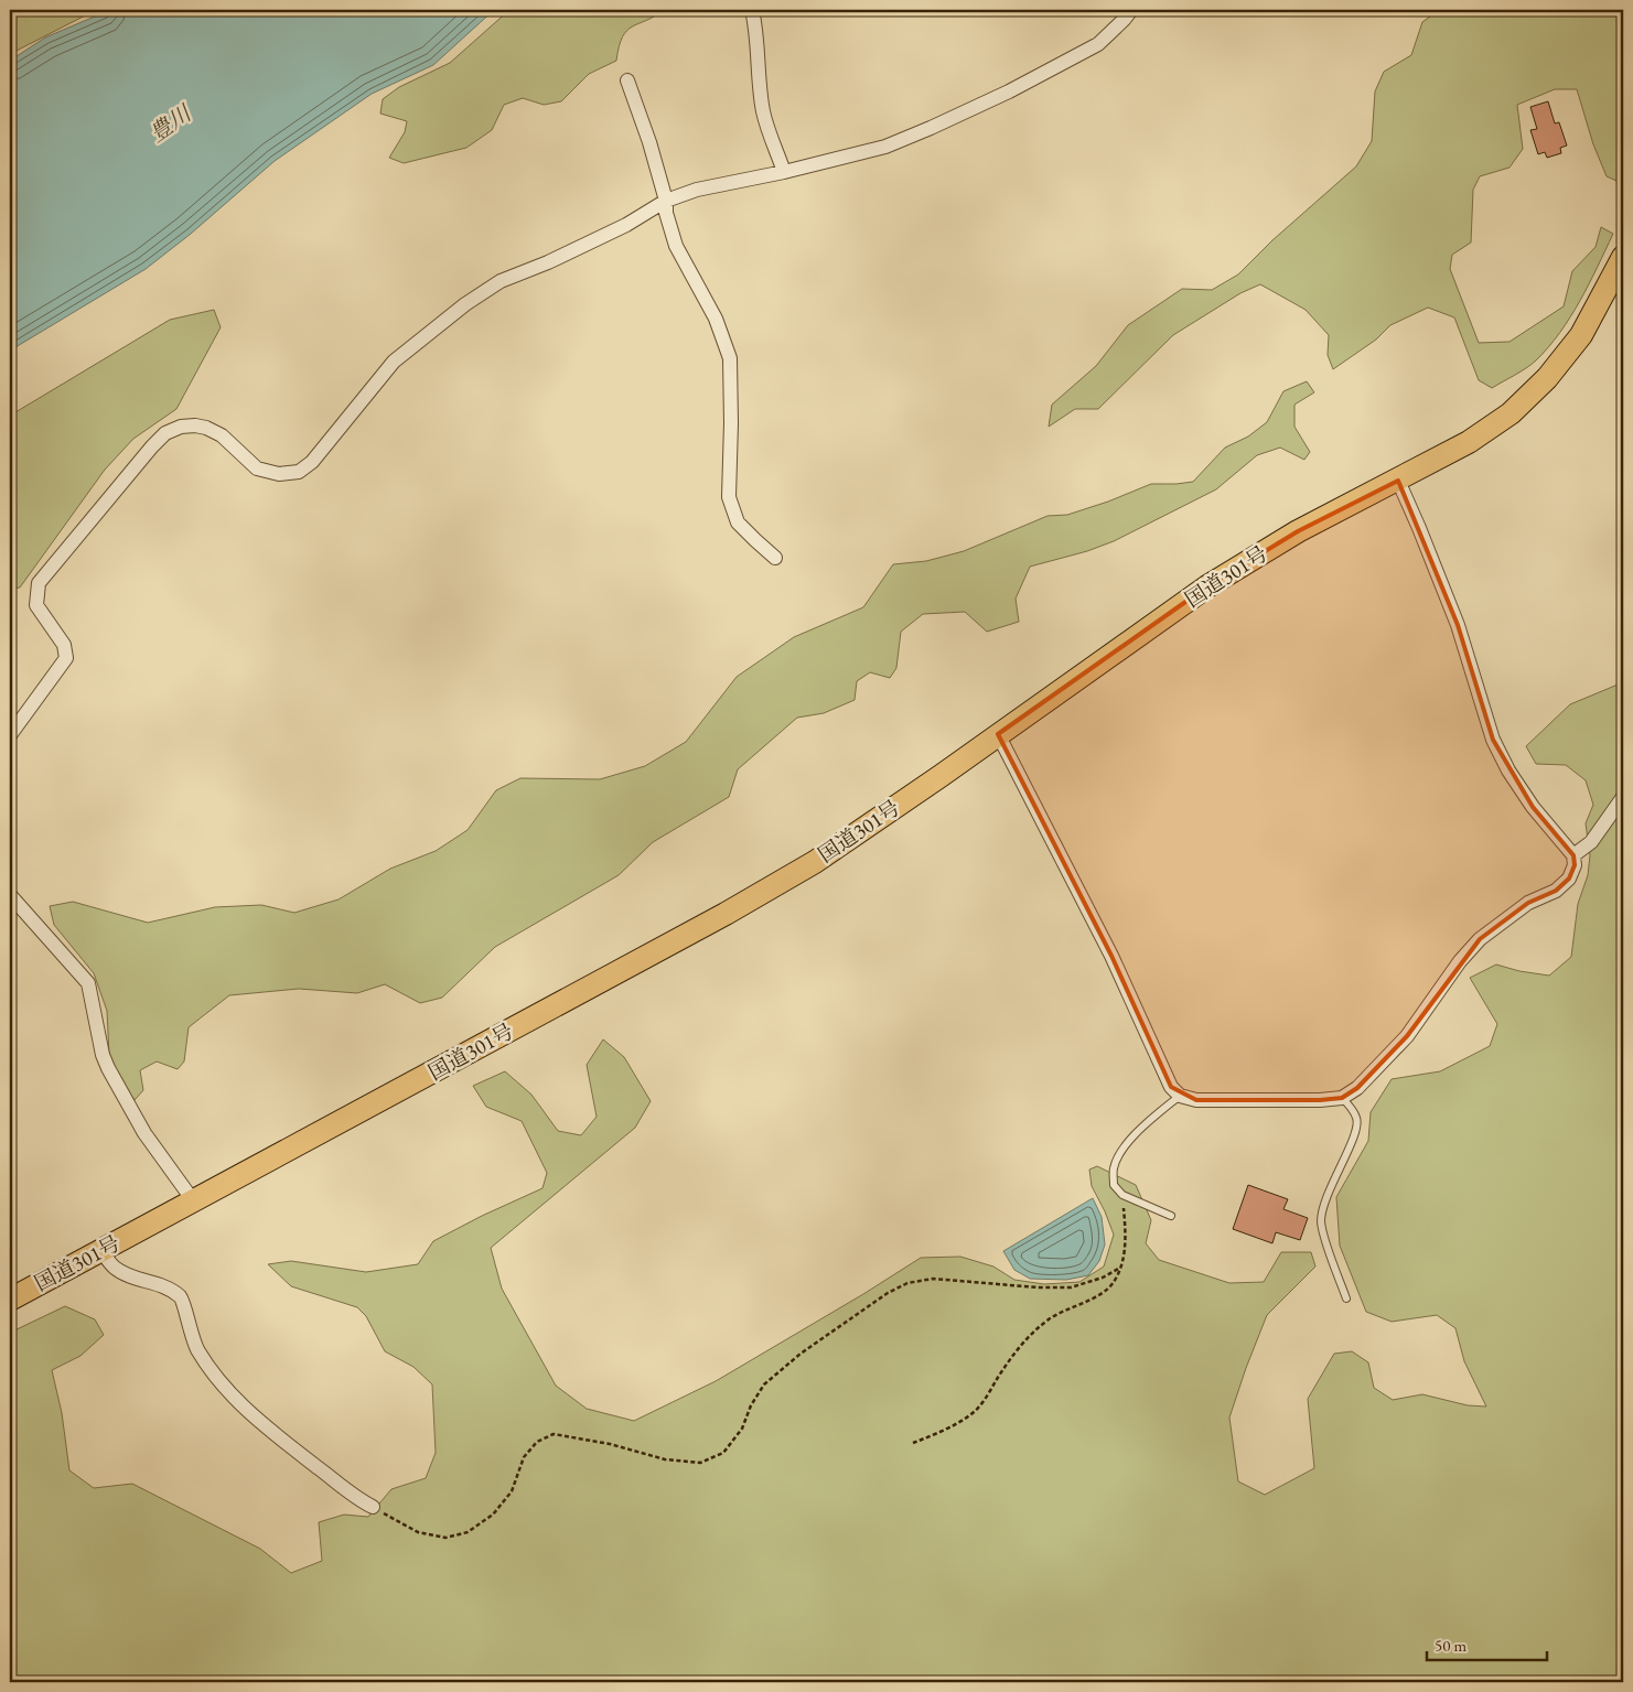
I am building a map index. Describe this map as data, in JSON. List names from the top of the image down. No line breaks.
{"streets":{"highway":["国道301号"]},"water":["豊川"],"scale_bar":"50 m"}
